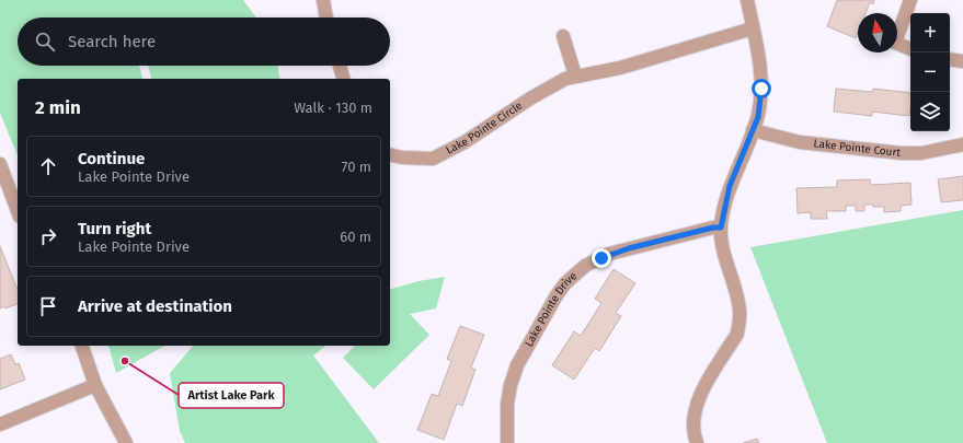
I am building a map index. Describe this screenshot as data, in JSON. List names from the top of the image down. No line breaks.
{"streets":{"street":["Lake Pointe Circle","Lake Pointe Court","Lake Pointe Drive"]},"places":["Artist Lake Park"],"north":"top","page":{"map_buttons":["+","−"],"search":"Search here","heading":["2 min","Walk · 130 m"],"list":[["Continue","Lake Pointe Drive","70 m"],["Turn right","Lake Pointe Drive","60 m"],"Arrive at destination"]}}
